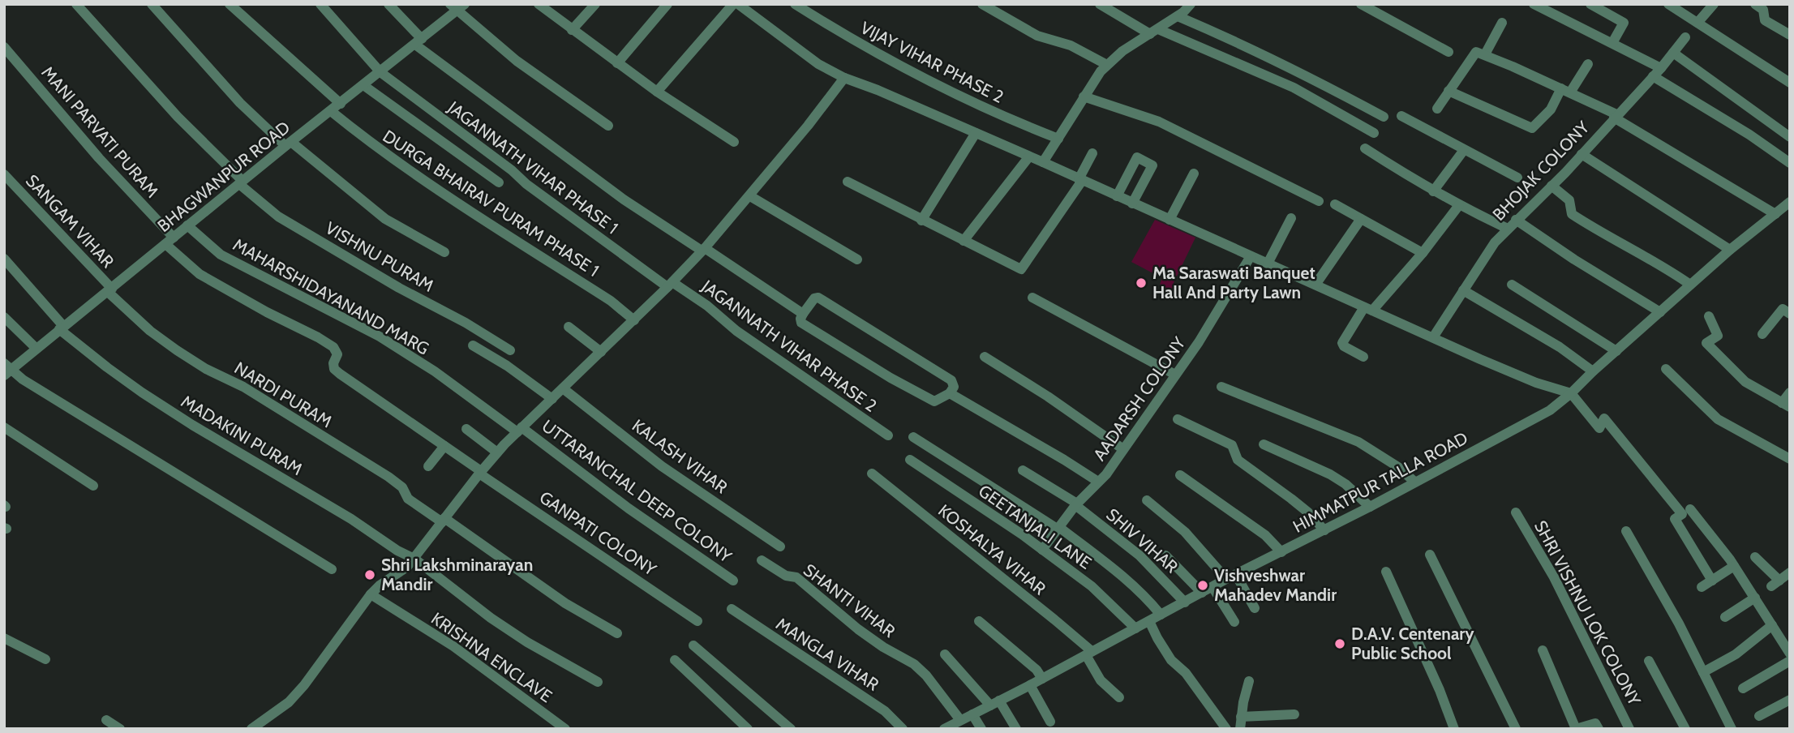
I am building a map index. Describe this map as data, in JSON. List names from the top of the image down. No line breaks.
{"streets":{"street":["VIJAY VIHAR PHASE 2","MANI PARVATI PURAM","JAGANNATH VIHAR PHASE 1","BHOJAK COLONY","BHAGWANPUR ROAD","DURGA BHAIRAV PURAM PHASE 1","SANGAM VIHAR","VISHNU PURAM","MAHARSHIDAYANAND MARG","JAGANNATH VIHAR PHASE 2","NARDI PURAM","AADARSH COLONY","MADAKINI PURAM","KALASH VIHAR","HIMMATPUR TALLA ROAD","UTTARANCHAL DEEP COLONY","GEETANJALI LANE","GANPATI COLONY","SHIV VIHAR","KOSHALYA VIHAR","SHANTI VIHAR","SHRI VISHNU LOK COLONY","MANGLA VIHAR","KRISHNA ENCLAVE"]},"crossings":[["MANI PARVATI PURAM","BHAGWANPUR ROAD"],["MANI PARVATI PURAM","GANPATI COLONY"],["JAGANNATH VIHAR PHASE 1","BHAGWANPUR ROAD"],["JAGANNATH VIHAR PHASE 1","JAGANNATH VIHAR PHASE 2"],["BHAGWANPUR ROAD","DURGA BHAIRAV PURAM PHASE 1"],["BHAGWANPUR ROAD","SANGAM VIHAR"],["BHAGWANPUR ROAD","VISHNU PURAM"],["BHAGWANPUR ROAD","MAHARSHIDAYANAND MARG"],["BHAGWANPUR ROAD","NARDI PURAM"],["BHAGWANPUR ROAD","MADAKINI PURAM"],["SANGAM VIHAR","NARDI PURAM"],["MAHARSHIDAYANAND MARG","UTTARANCHAL DEEP COLONY"],["AADARSH COLONY","GEETANJALI LANE"],["AADARSH COLONY","SHIV VIHAR"],["HIMMATPUR TALLA ROAD","GEETANJALI LANE"],["HIMMATPUR TALLA ROAD","SHIV VIHAR"],["HIMMATPUR TALLA ROAD","KOSHALYA VIHAR"],["HIMMATPUR TALLA ROAD","SHANTI VIHAR"]],"places":["Ma Saraswati Banquet Hall And Party Lawn","Shri Lakshminarayan Mandir","Vishveshwar Mahadev Mandir","D.A.V. Centenary Public School"]}
